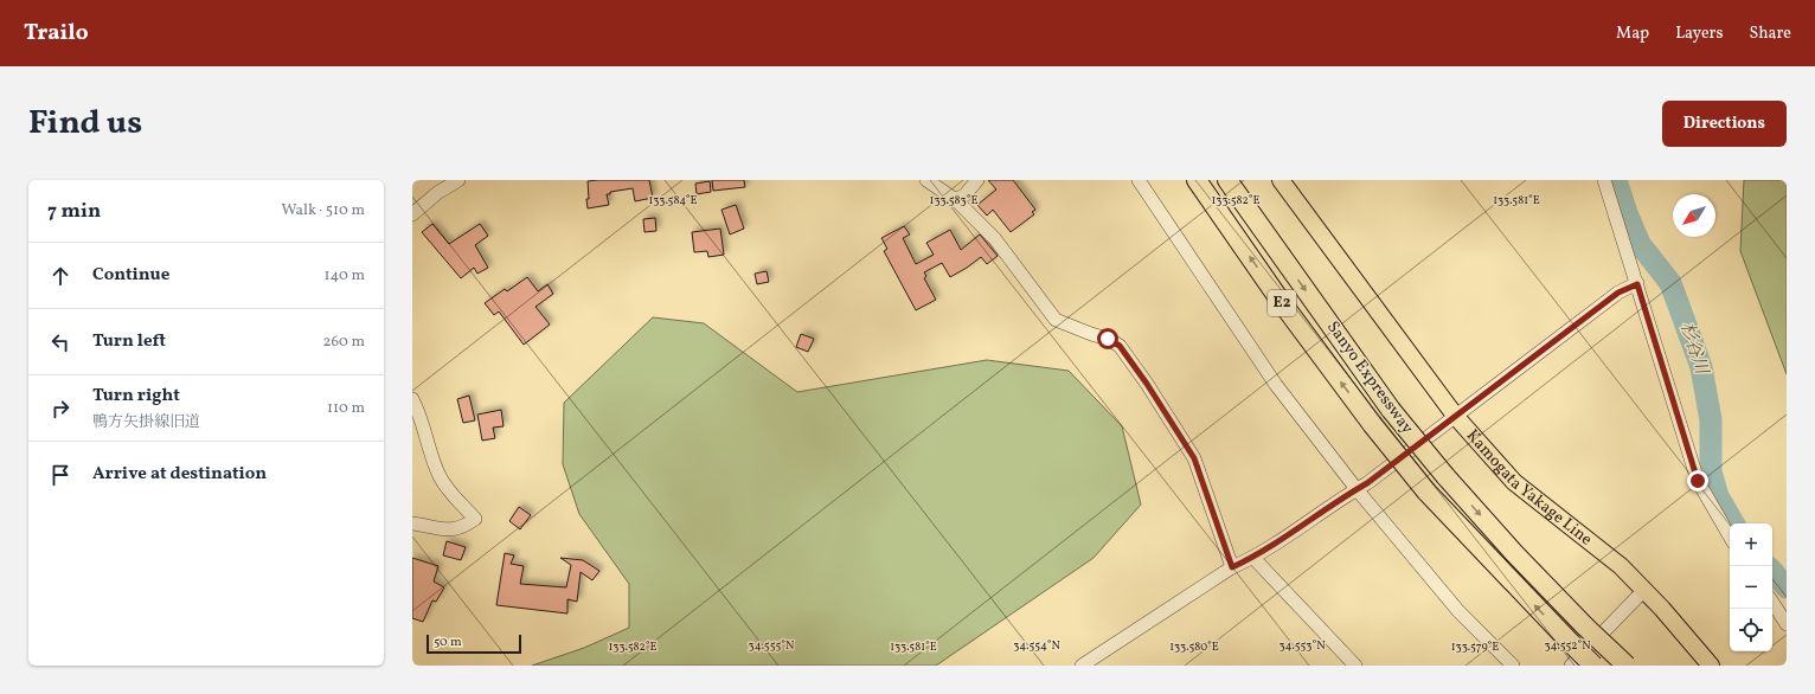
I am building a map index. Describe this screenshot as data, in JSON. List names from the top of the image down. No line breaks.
{"streets":{"highway":["E2","Sanyo Expressway"],"main road":["Kamogata Yakage Line"]},"water":["杉谷川"],"scale_bar":"50 m","north":"bottom left","page":{"header":"Trailo","nav":["Map","Layers","Share"],"title":"Find us","buttons":"Directions","heading":["7 min","Walk · 510 m"],"list":[["Continue","140 m"],["Turn left","260 m"],["Turn right","鴨方矢掛線旧道","110 m"],"Arrive at destination"],"map_buttons":["+","−"],"scale":"50 m"},"coordinates":["133.584°E","133.583°E","133.582°E","133.581°E","34.555°N","34.554°N","34.553°N","34.552°N","133.580°E","133.579°E"]}
